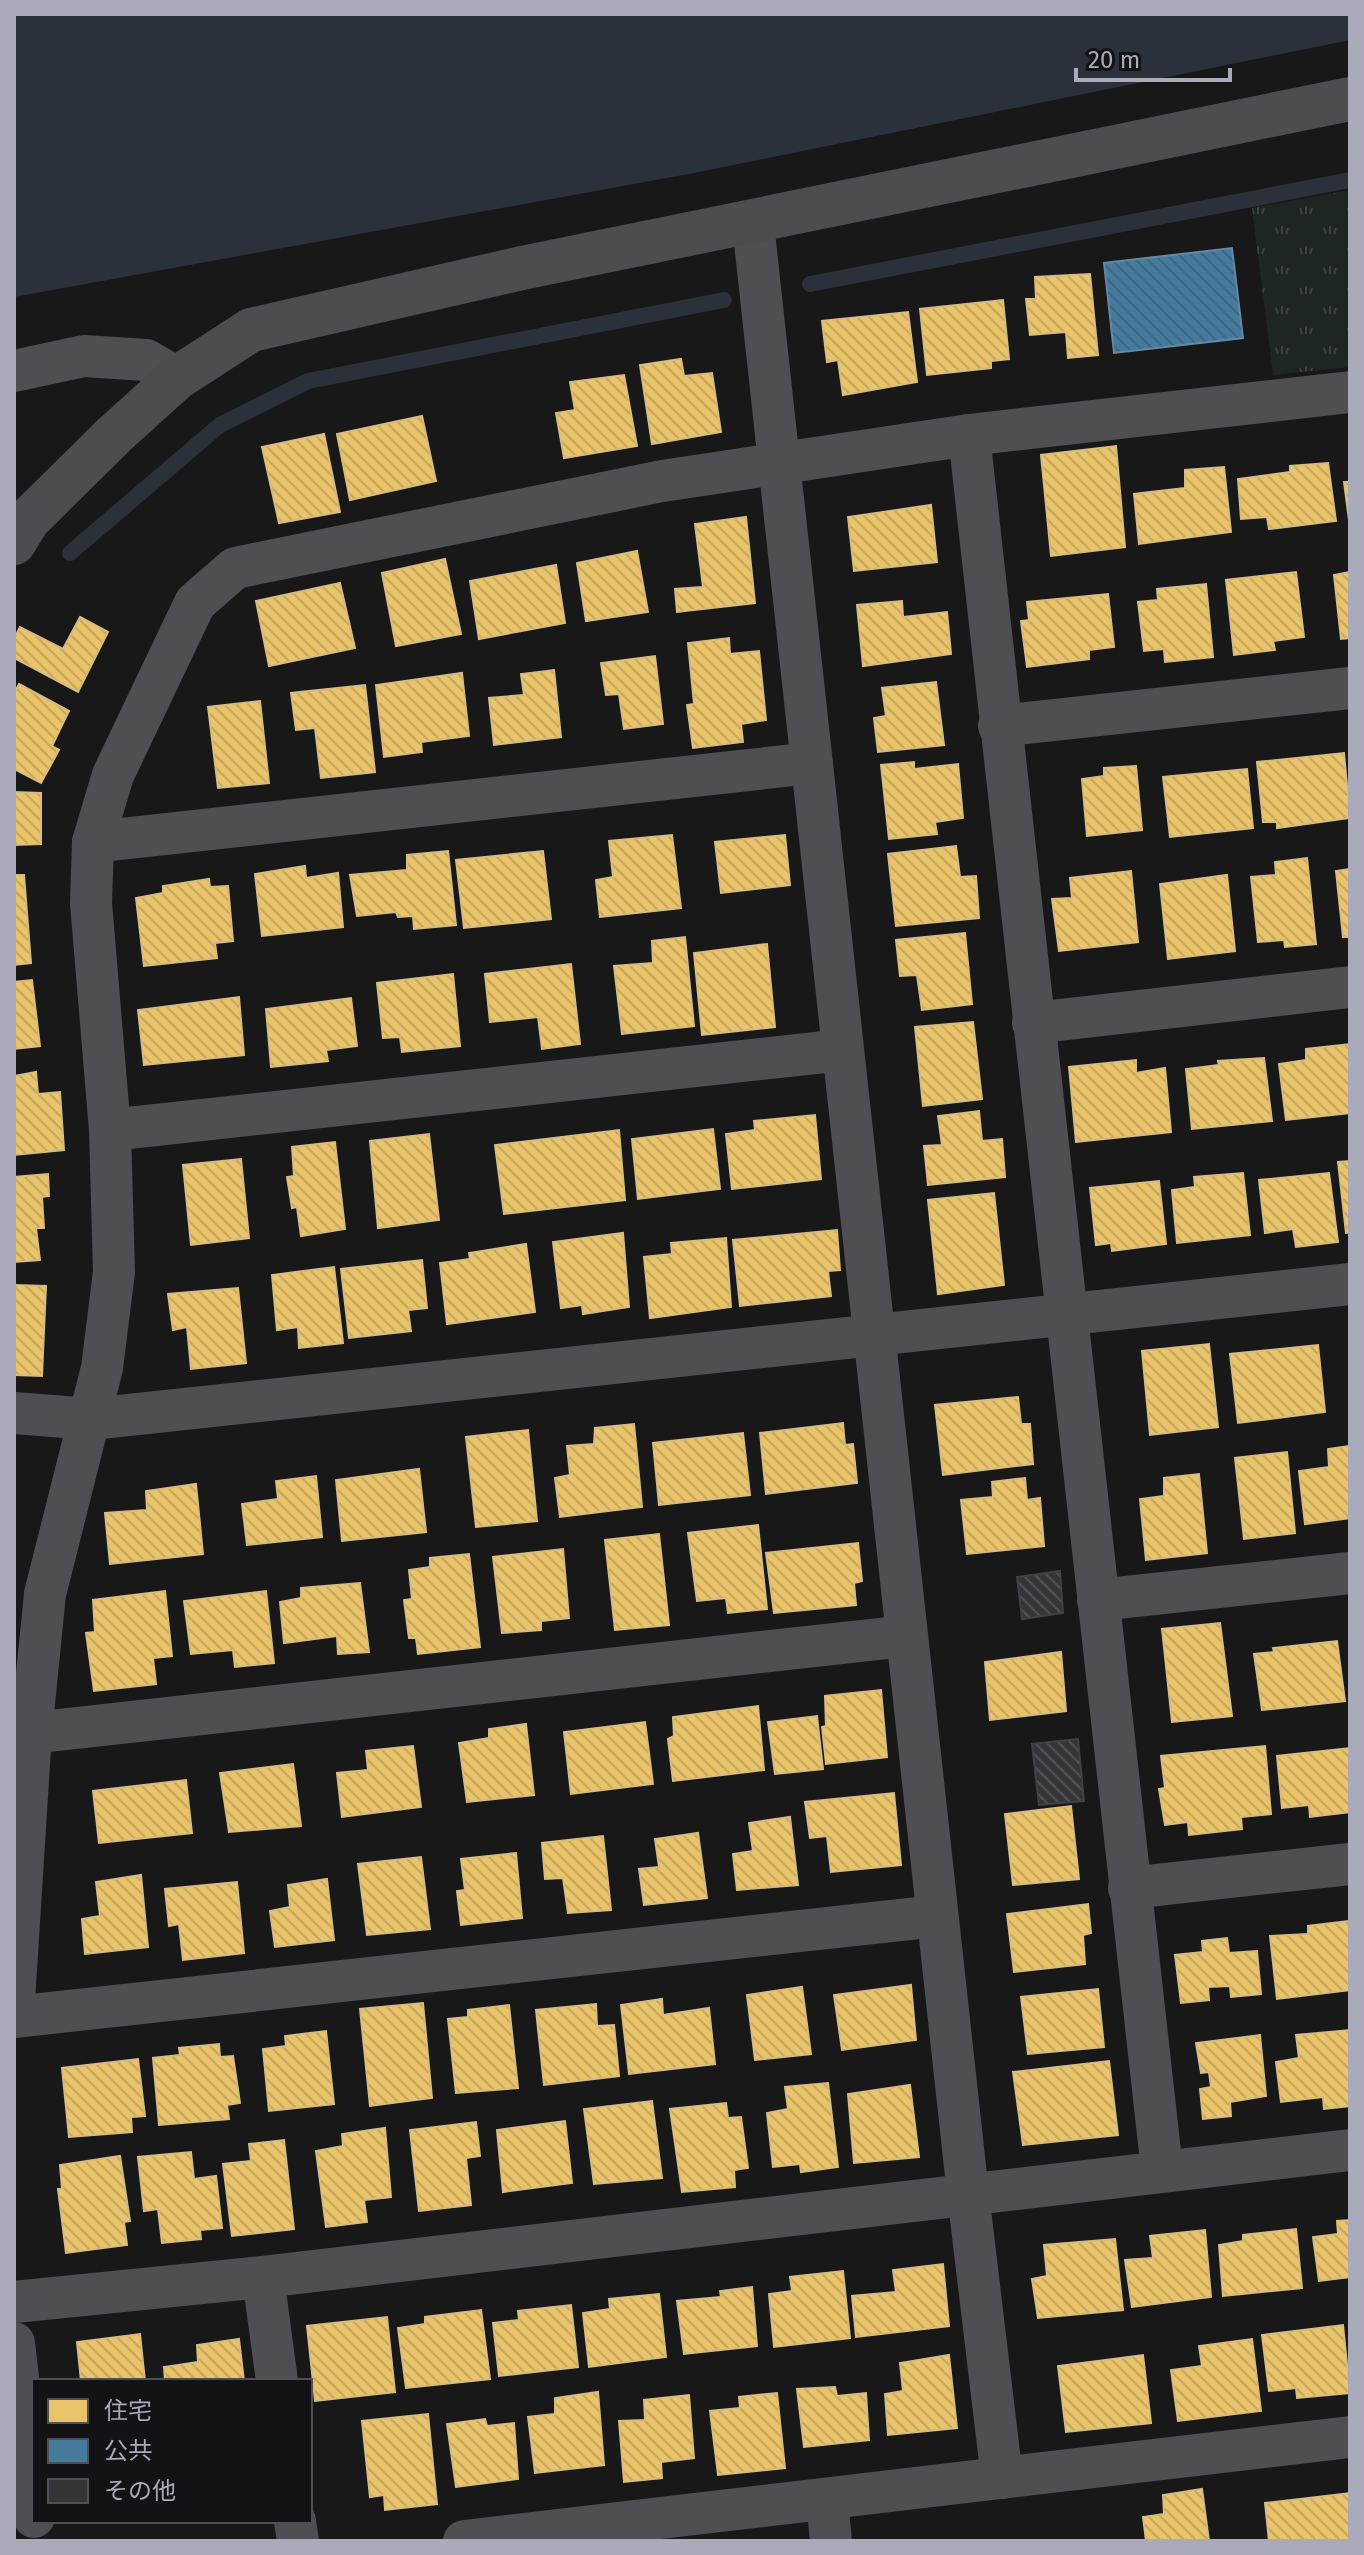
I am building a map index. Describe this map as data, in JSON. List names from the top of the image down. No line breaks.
{"legend":["住宅","公共","その他"],"scale_bar":"20 m"}
